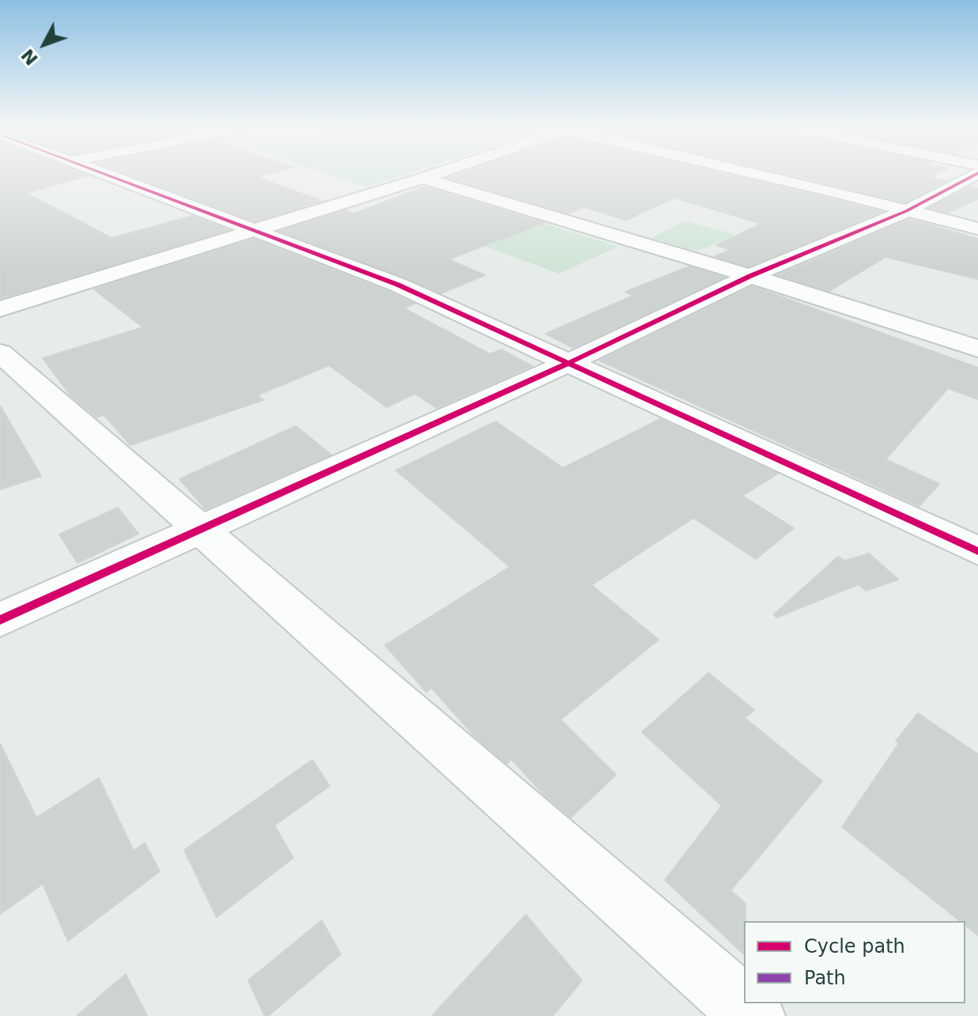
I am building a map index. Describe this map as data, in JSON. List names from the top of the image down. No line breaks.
{"legend":["Cycle path","Path"],"north":"bottom left"}
